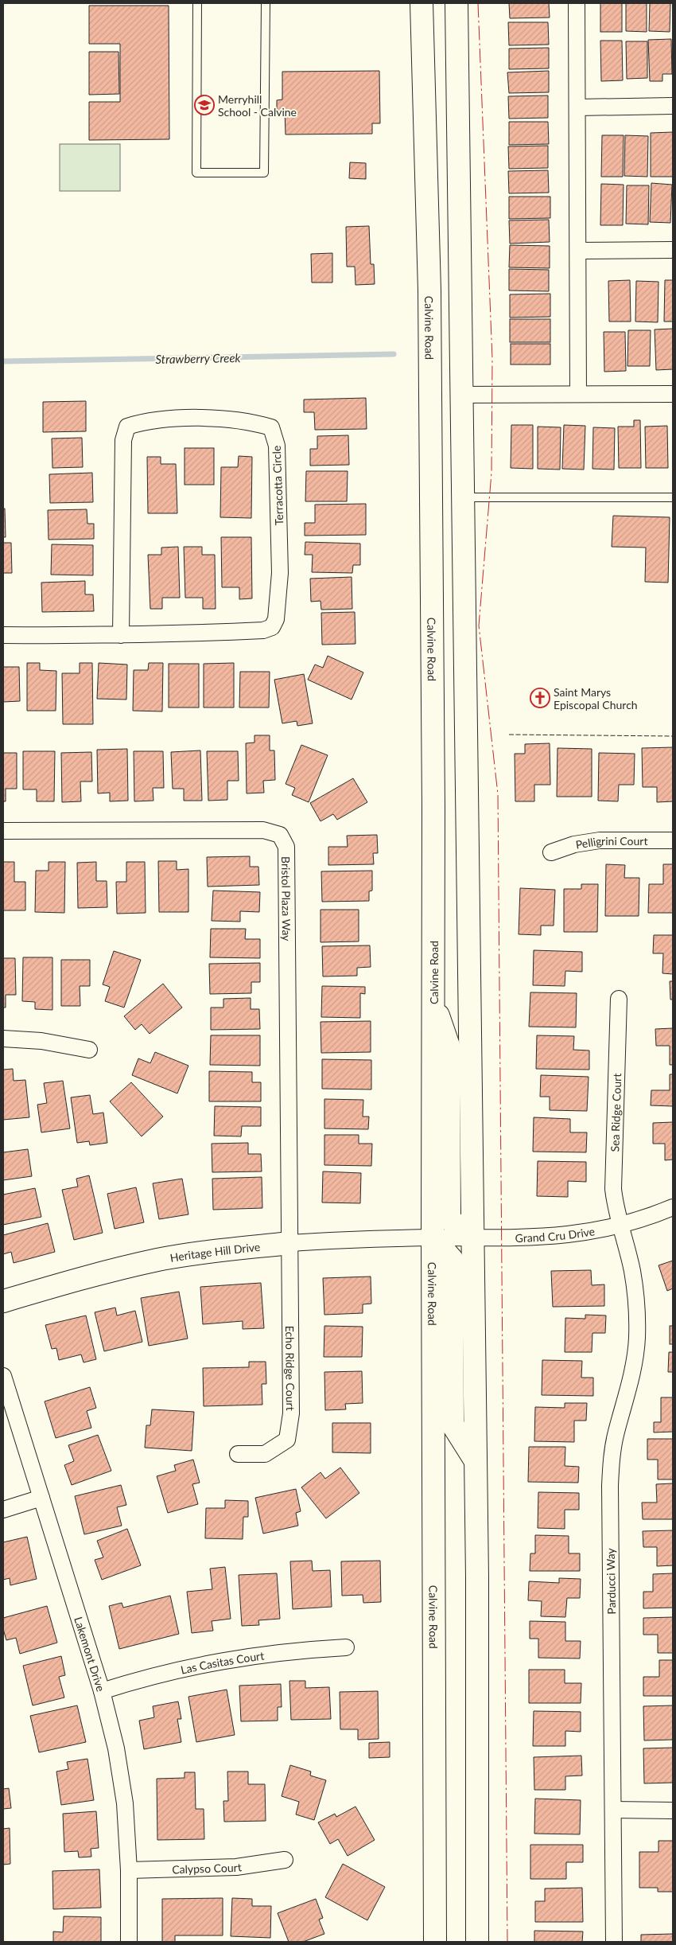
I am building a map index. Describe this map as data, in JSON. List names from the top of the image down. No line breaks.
{"streets":{"main road":["Calvine Road","Heritage Hill Drive"],"street":["Terracotta Circle","Pelligrini Court","Bristol Plaza Way","Sea Ridge Court","Grand Cru Drive","Echo Ridge Court","Parducci Way","Lakemont Drive","Las Casitas Court","Calypso Court"]},"crossings":[["Calvine Road","Grand Cru Drive"],["Calvine Road","Heritage Hill Drive"],["Bristol Plaza Way","Heritage Hill Drive"],["Bristol Plaza Way","Echo Ridge Court"],["Sea Ridge Court","Grand Cru Drive"],["Sea Ridge Court","Parducci Way"],["Grand Cru Drive","Heritage Hill Drive"],["Grand Cru Drive","Parducci Way"],["Heritage Hill Drive","Echo Ridge Court"],["Lakemont Drive","Las Casitas Court"],["Lakemont Drive","Calypso Court"]],"water":["Strawberry Creek"],"places":{"school or university":["Merryhill School - Calvine"],"church":["Saint Marys Episcopal Church"]}}
